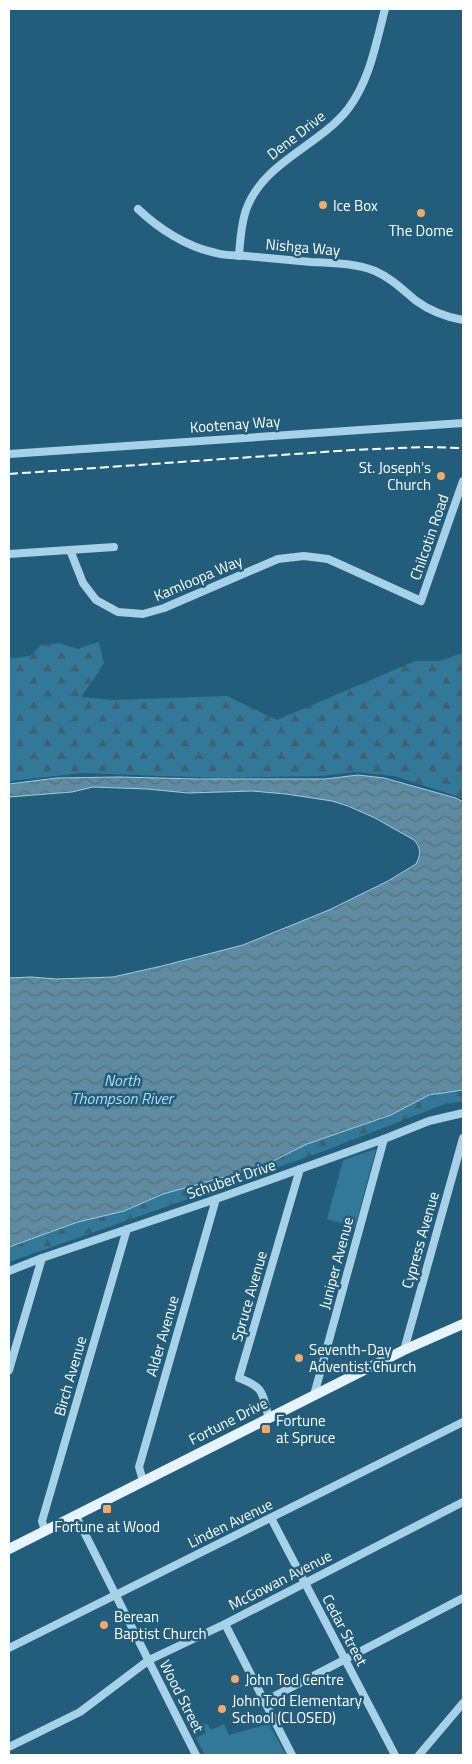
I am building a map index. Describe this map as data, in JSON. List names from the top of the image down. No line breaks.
{"streets":{"main road":["Fortune Drive"],"street":["Dene Drive","Nishga Way","Kootenay Way","Chilcotin Road","Kamloopa Way","Schubert Drive","Cypress Avenue","Juniper Avenue","Spruce Avenue","Alder Avenue","Birch Avenue","Linden Avenue","McGowan Avenue","Cedar Street","Wood Street"]},"crossings":[["Dene Drive","Nishga Way"],["Chilcotin Road","Kamloopa Way"],["Schubert Drive","Juniper Avenue"],["Schubert Drive","Spruce Avenue"],["Schubert Drive","Alder Avenue"],["Schubert Drive","Birch Avenue"],["Cypress Avenue","Fortune Drive"],["Juniper Avenue","Fortune Drive"],["Spruce Avenue","Fortune Drive"],["Alder Avenue","Fortune Drive"],["Birch Avenue","Fortune Drive"],["Fortune Drive","Wood Street"],["Linden Avenue","Cedar Street"],["Linden Avenue","Wood Street"],["McGowan Avenue","Cedar Street"],["McGowan Avenue","Wood Street"]],"water":["North Thompson River"],"places":{"other":["Ice Box","The Dome","St. Joseph's Church","Seventh-Day Adventist Church","Berean Baptist Church","John Tod Centre","John Tod Elementary School (CLOSED)"],"transit":["Fortune at Spruce","Fortune at Wood"]}}
